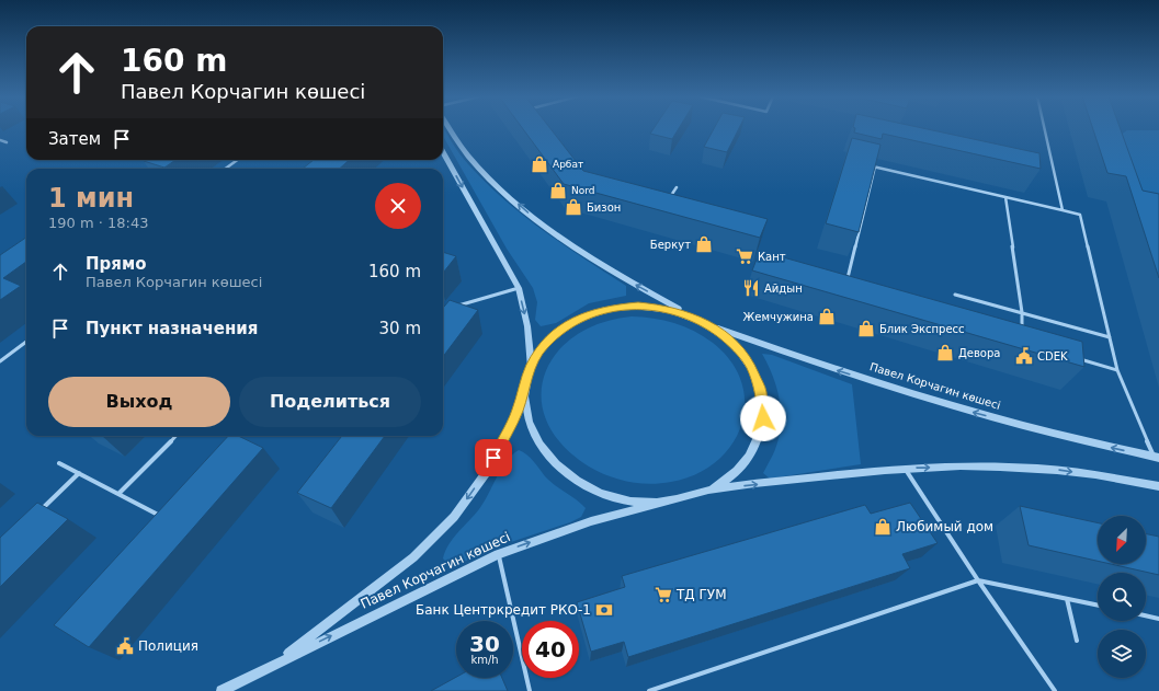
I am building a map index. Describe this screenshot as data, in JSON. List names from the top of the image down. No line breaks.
{"streets":{"street":["Павел Корчагин көшесі"]},"places":{"shop":["Арбат","Nord","Бизон","Беркут","Жемчужина","Блик Экспресс","Девора","Любимый дом"],"supermarket":["Кант","ТД ГУМ"],"restaurant":["Айдын"],"public building":["CDEK","Полиция"],"bank":["Банк Центркредит РКО-1"]},"north":"bottom left","page":{"turn":["160 m","Павел Корчагин көшесі"],"then":"Затем","heading":["1 мин","190 m · 18:43"],"list":[{"name":"Прямо","note":"Павел Корчагин көшесі","value":"160 m"},{"name":"Пункт назначения","value":"30 m"}],"buttons":["Выход","Поделиться"],"speed":"30 km/h","limit":"40"}}
